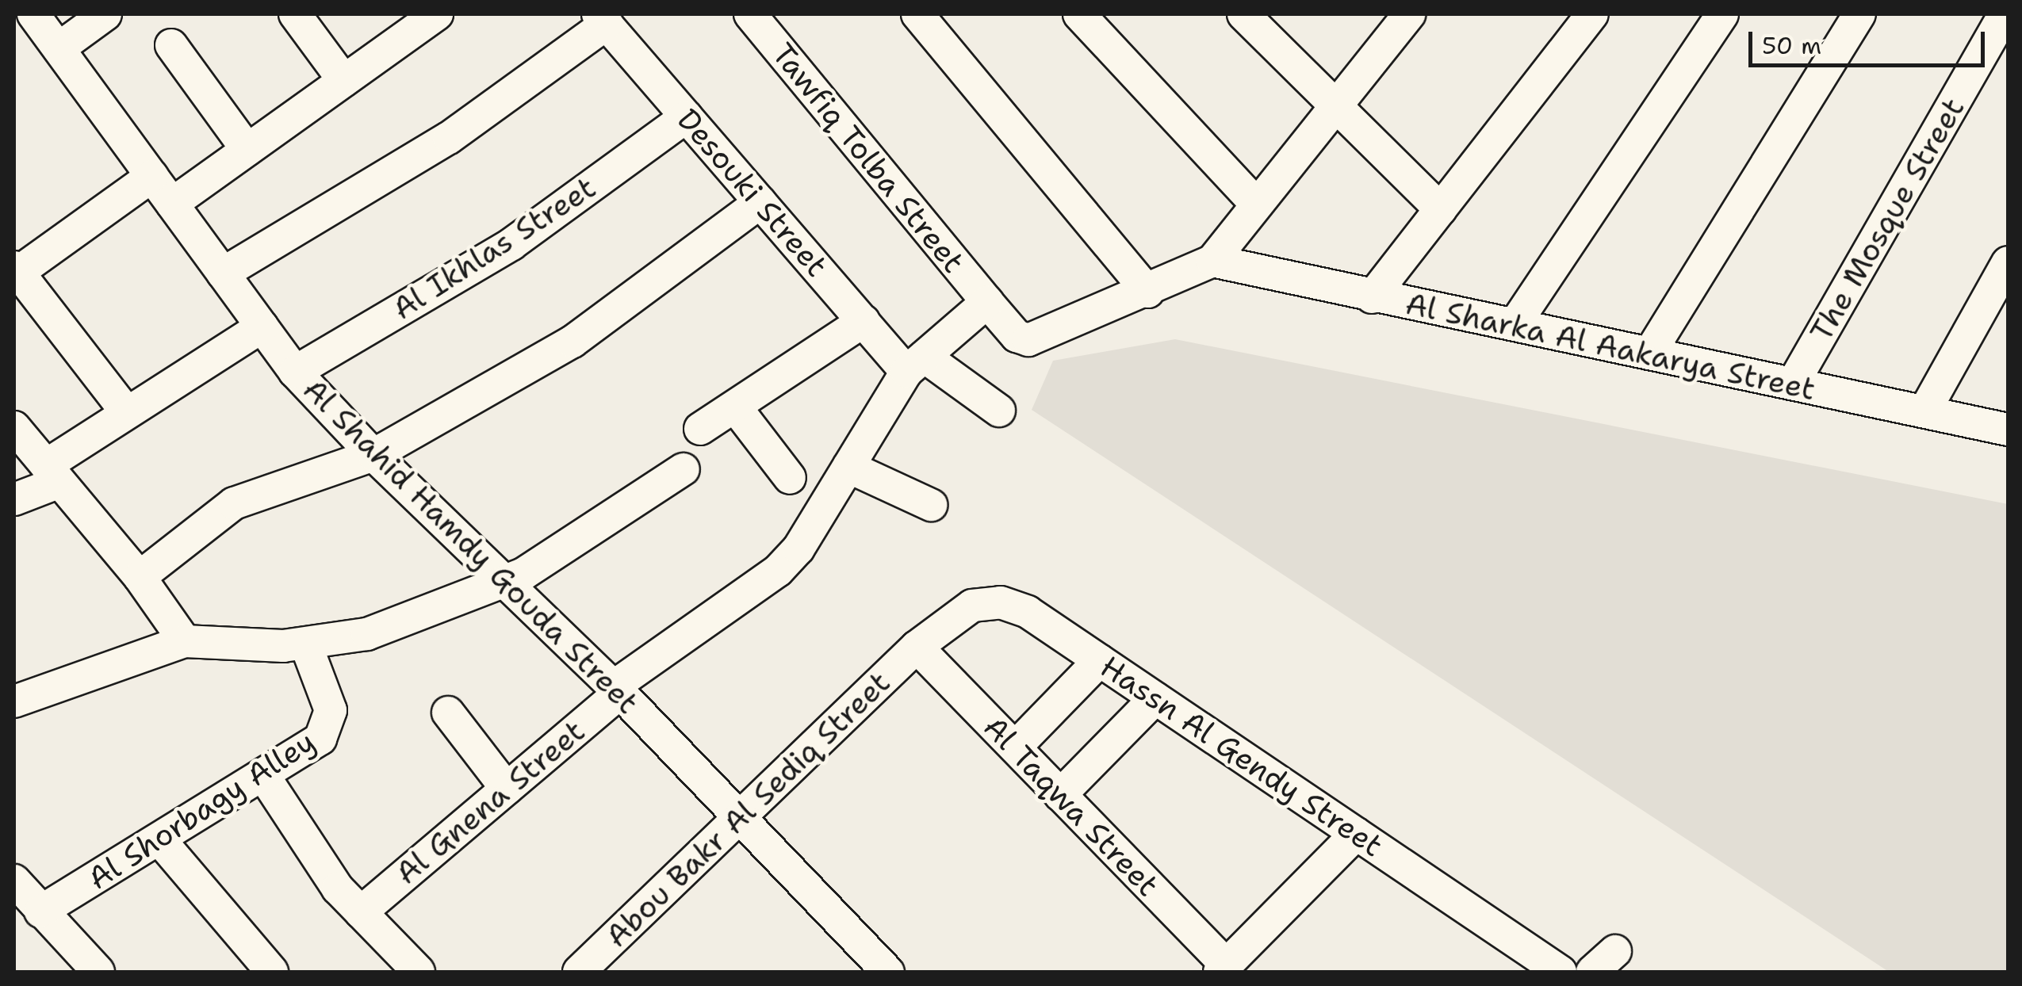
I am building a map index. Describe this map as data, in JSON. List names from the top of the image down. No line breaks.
{"streets":{"street":["Tawfiq Tolba Street","Desouki Street","The Mosque Street","Al Ikhlas Street","Al Sharka Al Aakarya Street","Al Shahid Hamdy Gouda Street","Hassn Al Gendy Street","Al Gnena Street","Al Taqwa Street","Abou Bakr Al Sediq Street","Al Shorbagy Alley"]},"crossings":[["Tawfiq Tolba Street","Al Gnena Street"],["Desouki Street","Al Ikhlas Street"],["Desouki Street","Al Gnena Street"],["The Mosque Street","Al Sharka Al Aakarya Street"],["Al Ikhlas Street","Al Shahid Hamdy Gouda Street"],["Al Shahid Hamdy Gouda Street","Al Gnena Street"],["Al Shahid Hamdy Gouda Street","Abou Bakr Al Sediq Street"],["Hassn Al Gendy Street","Al Taqwa Street"],["Hassn Al Gendy Street","Abou Bakr Al Sediq Street"],["Al Taqwa Street","Abou Bakr Al Sediq Street"]],"scale_bar":"50 m"}
